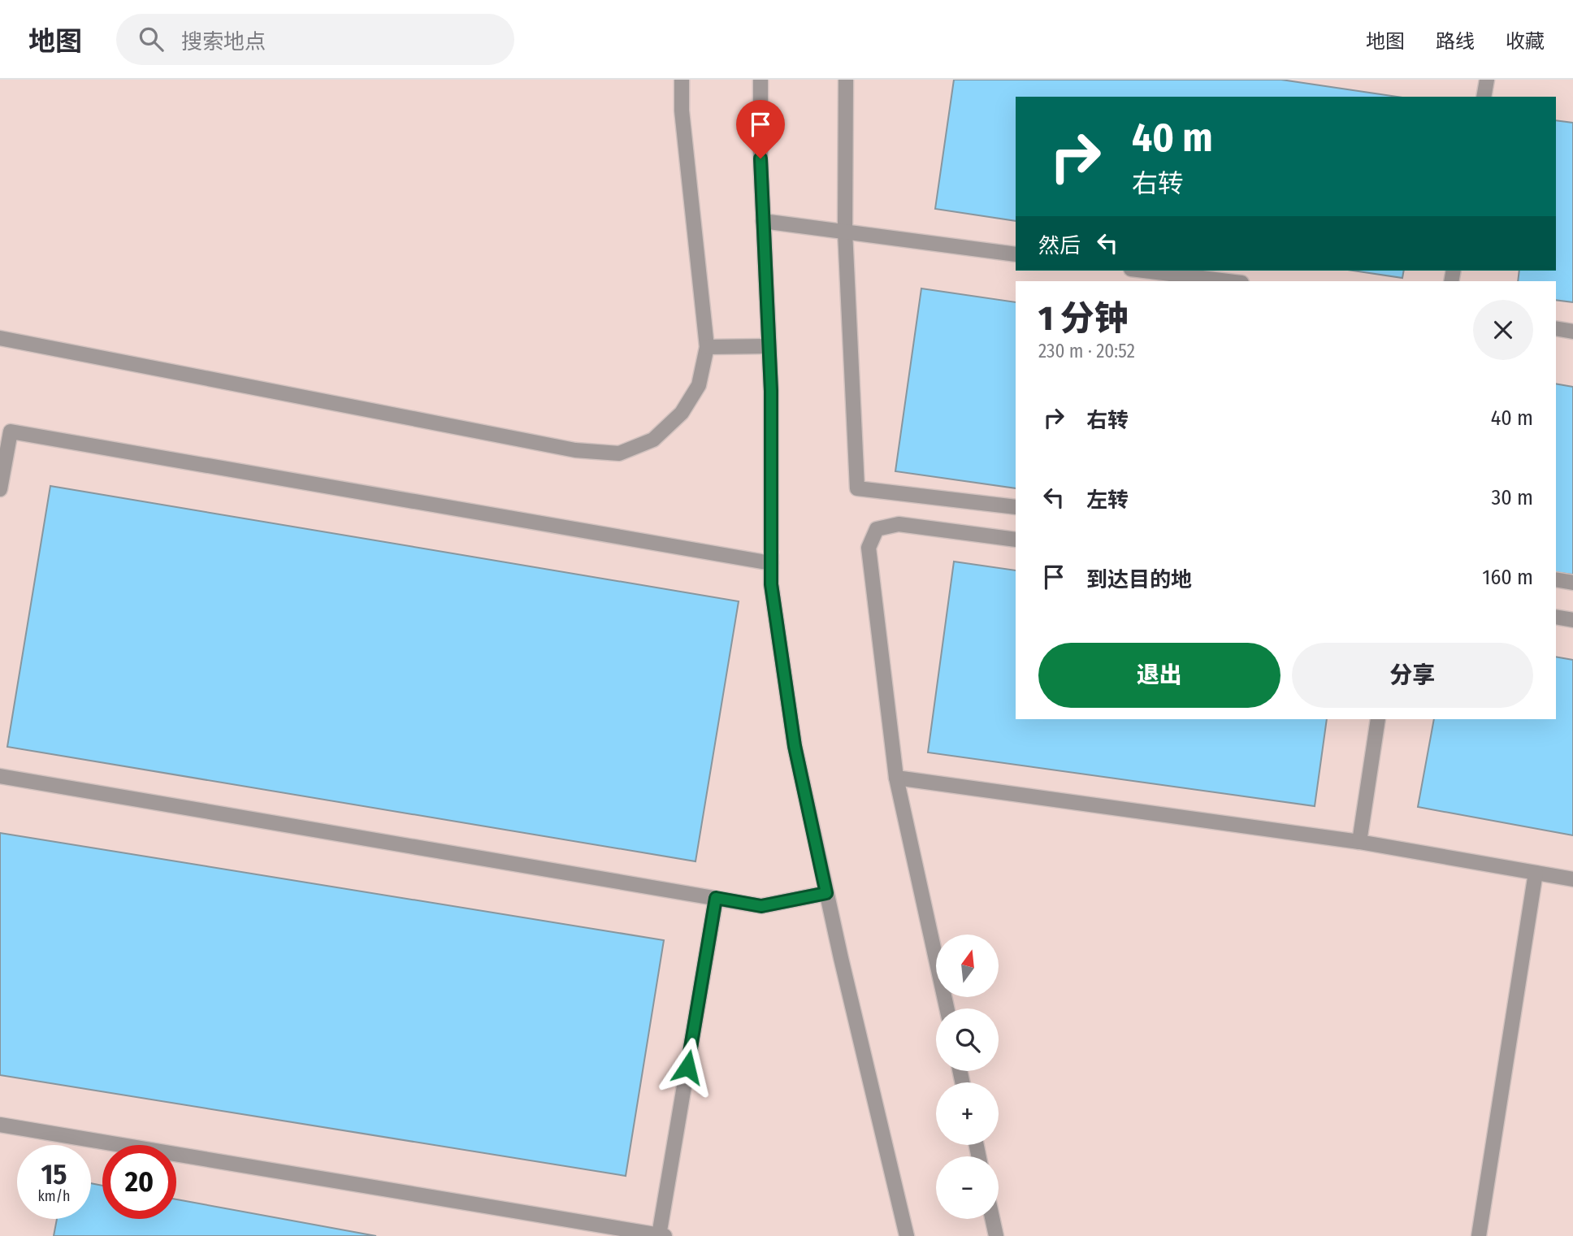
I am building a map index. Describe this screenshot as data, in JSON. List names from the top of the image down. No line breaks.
{"north":"top","page":{"header":"地图","search":"搜索地点","nav":["地图","路线","收藏"],"turn":["40 m","右转"],"then":"然后","heading":["1 分钟","230 m · 20:52"],"list":[{"name":"右转","value":"40 m"},{"name":"左转","value":"30 m"},{"name":"到达目的地","value":"160 m"}],"buttons":["退出","分享"],"map_buttons":["+","−"],"speed":"15 km/h","limit":"20"}}
